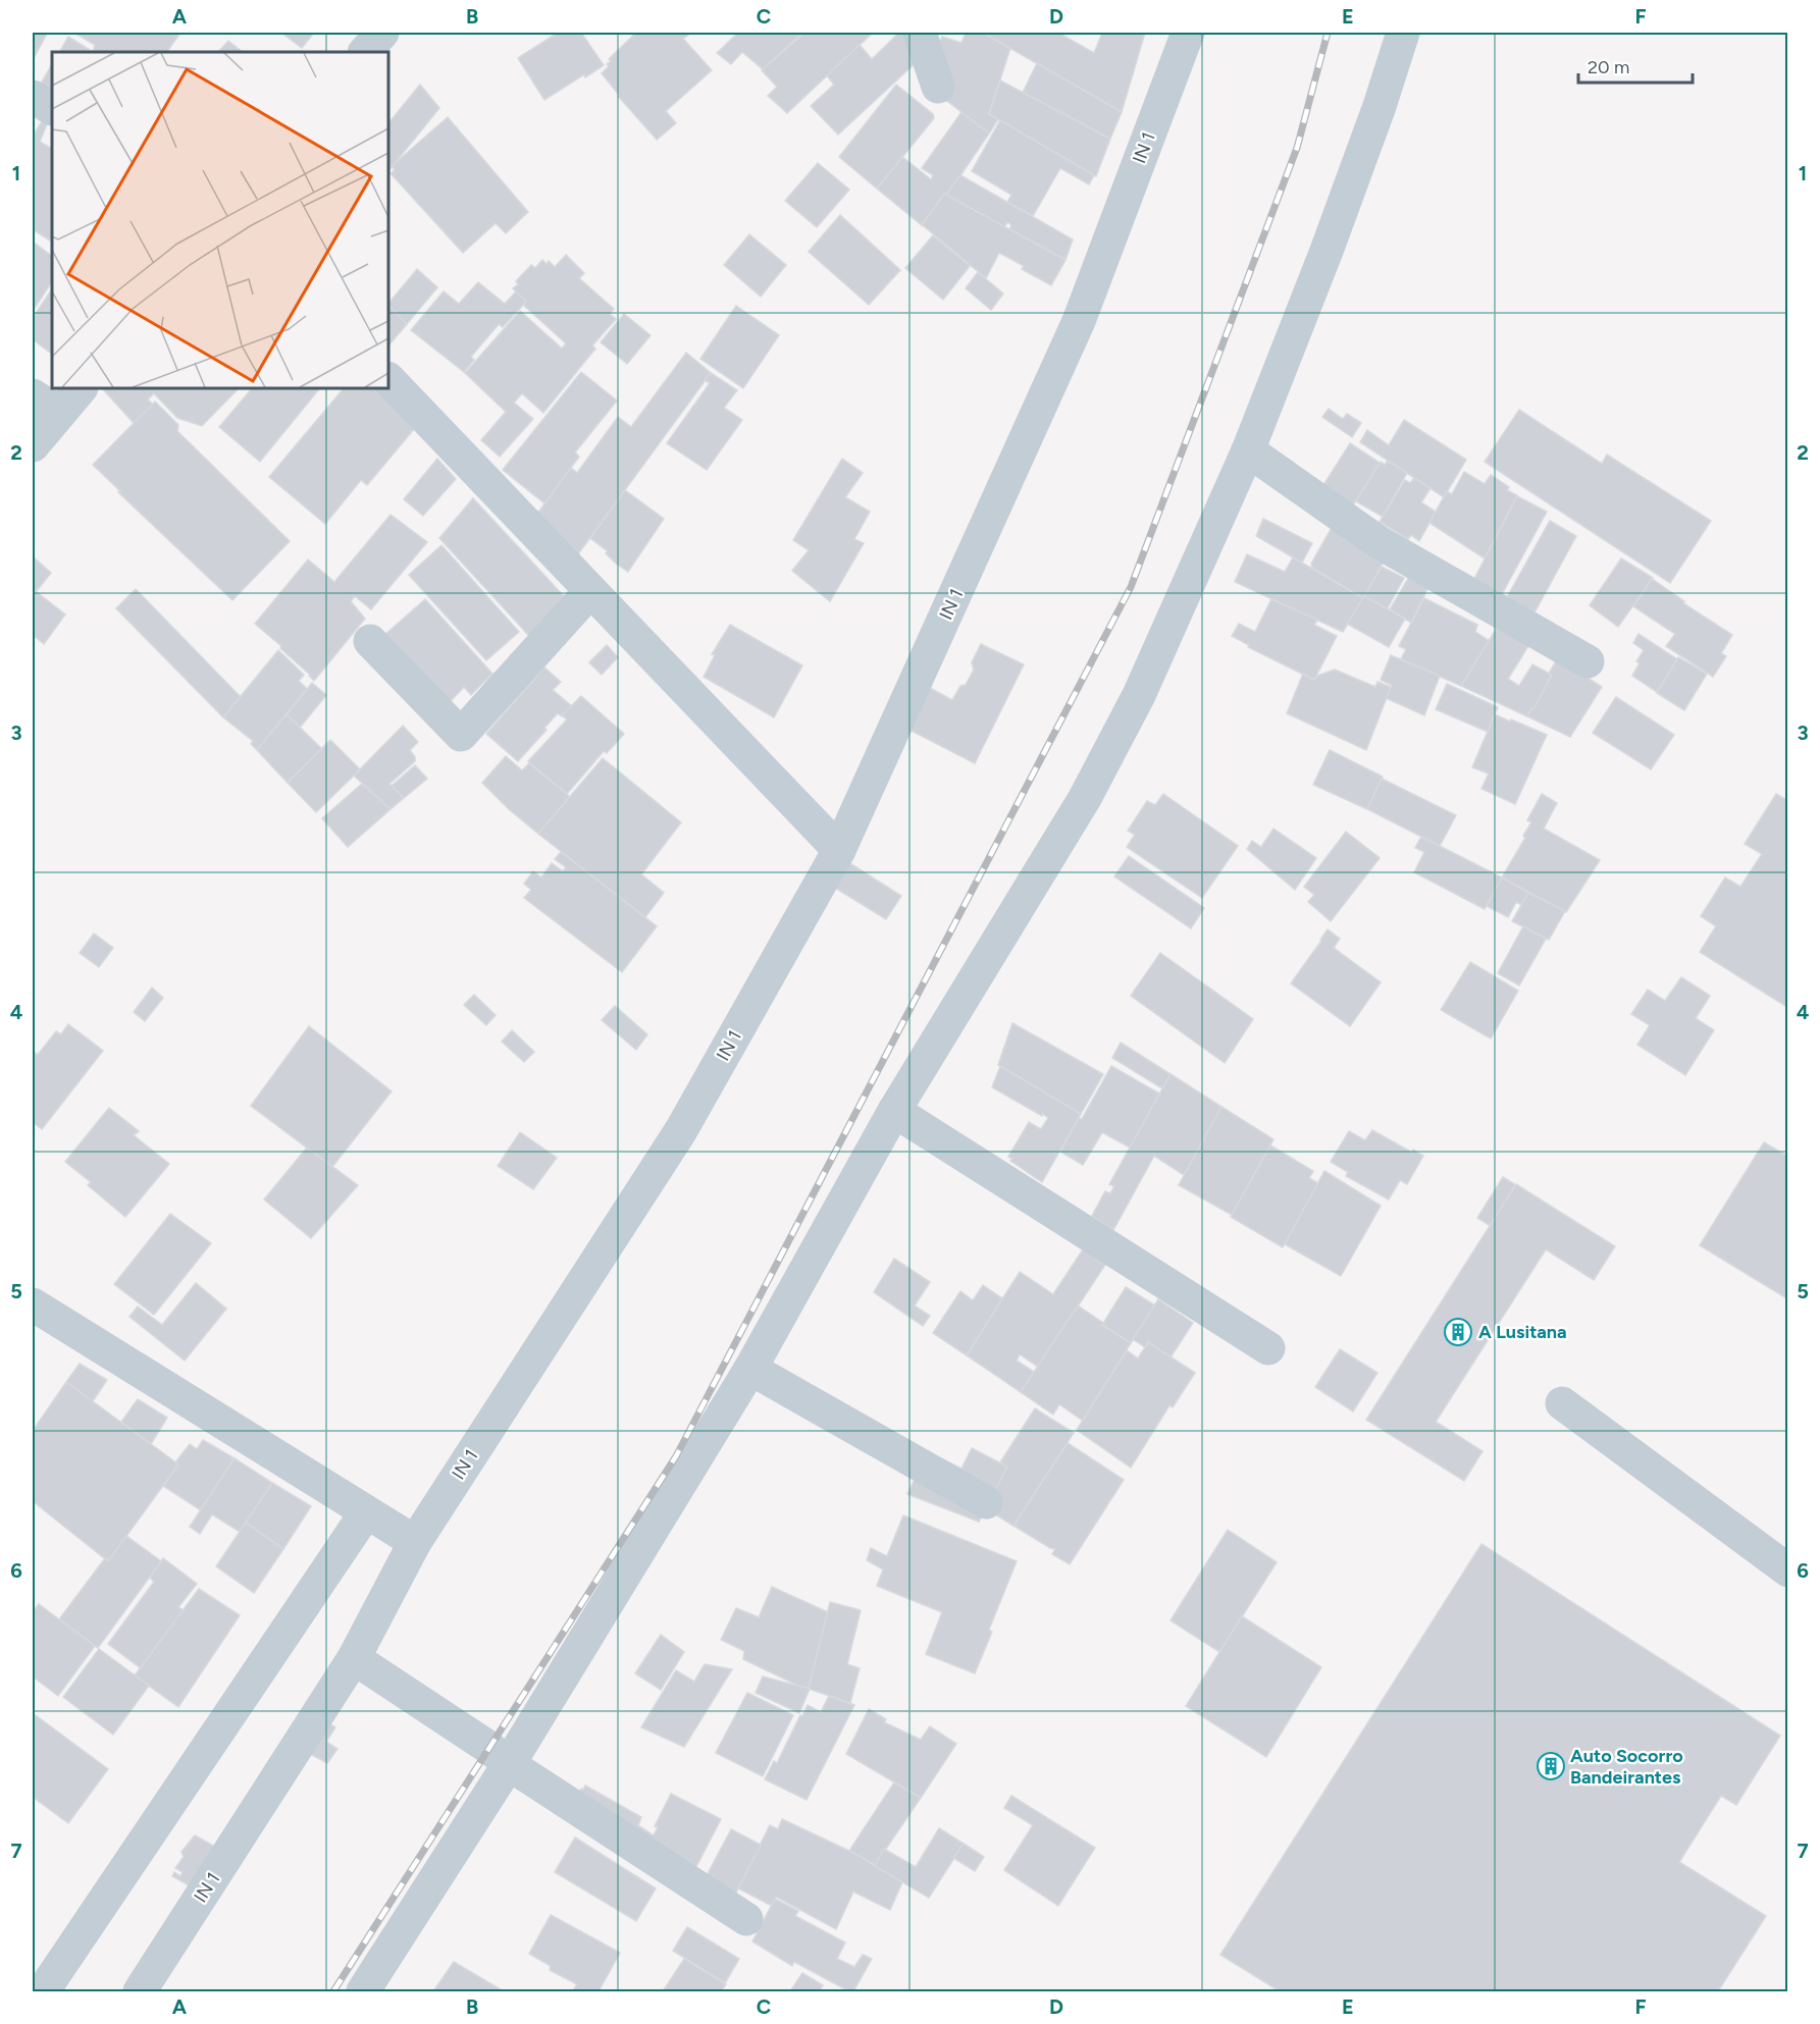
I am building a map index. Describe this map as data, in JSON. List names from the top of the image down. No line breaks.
{"streets":{"street":["IN 1"]},"places":{"building":["A Lusitana","Auto Socorro Bandeirantes"]},"scale_bar":"20 m","grid":{"columns":["A","B","C","D","E","F"],"rows":["1","2","3","4","5","6","7"]}}
